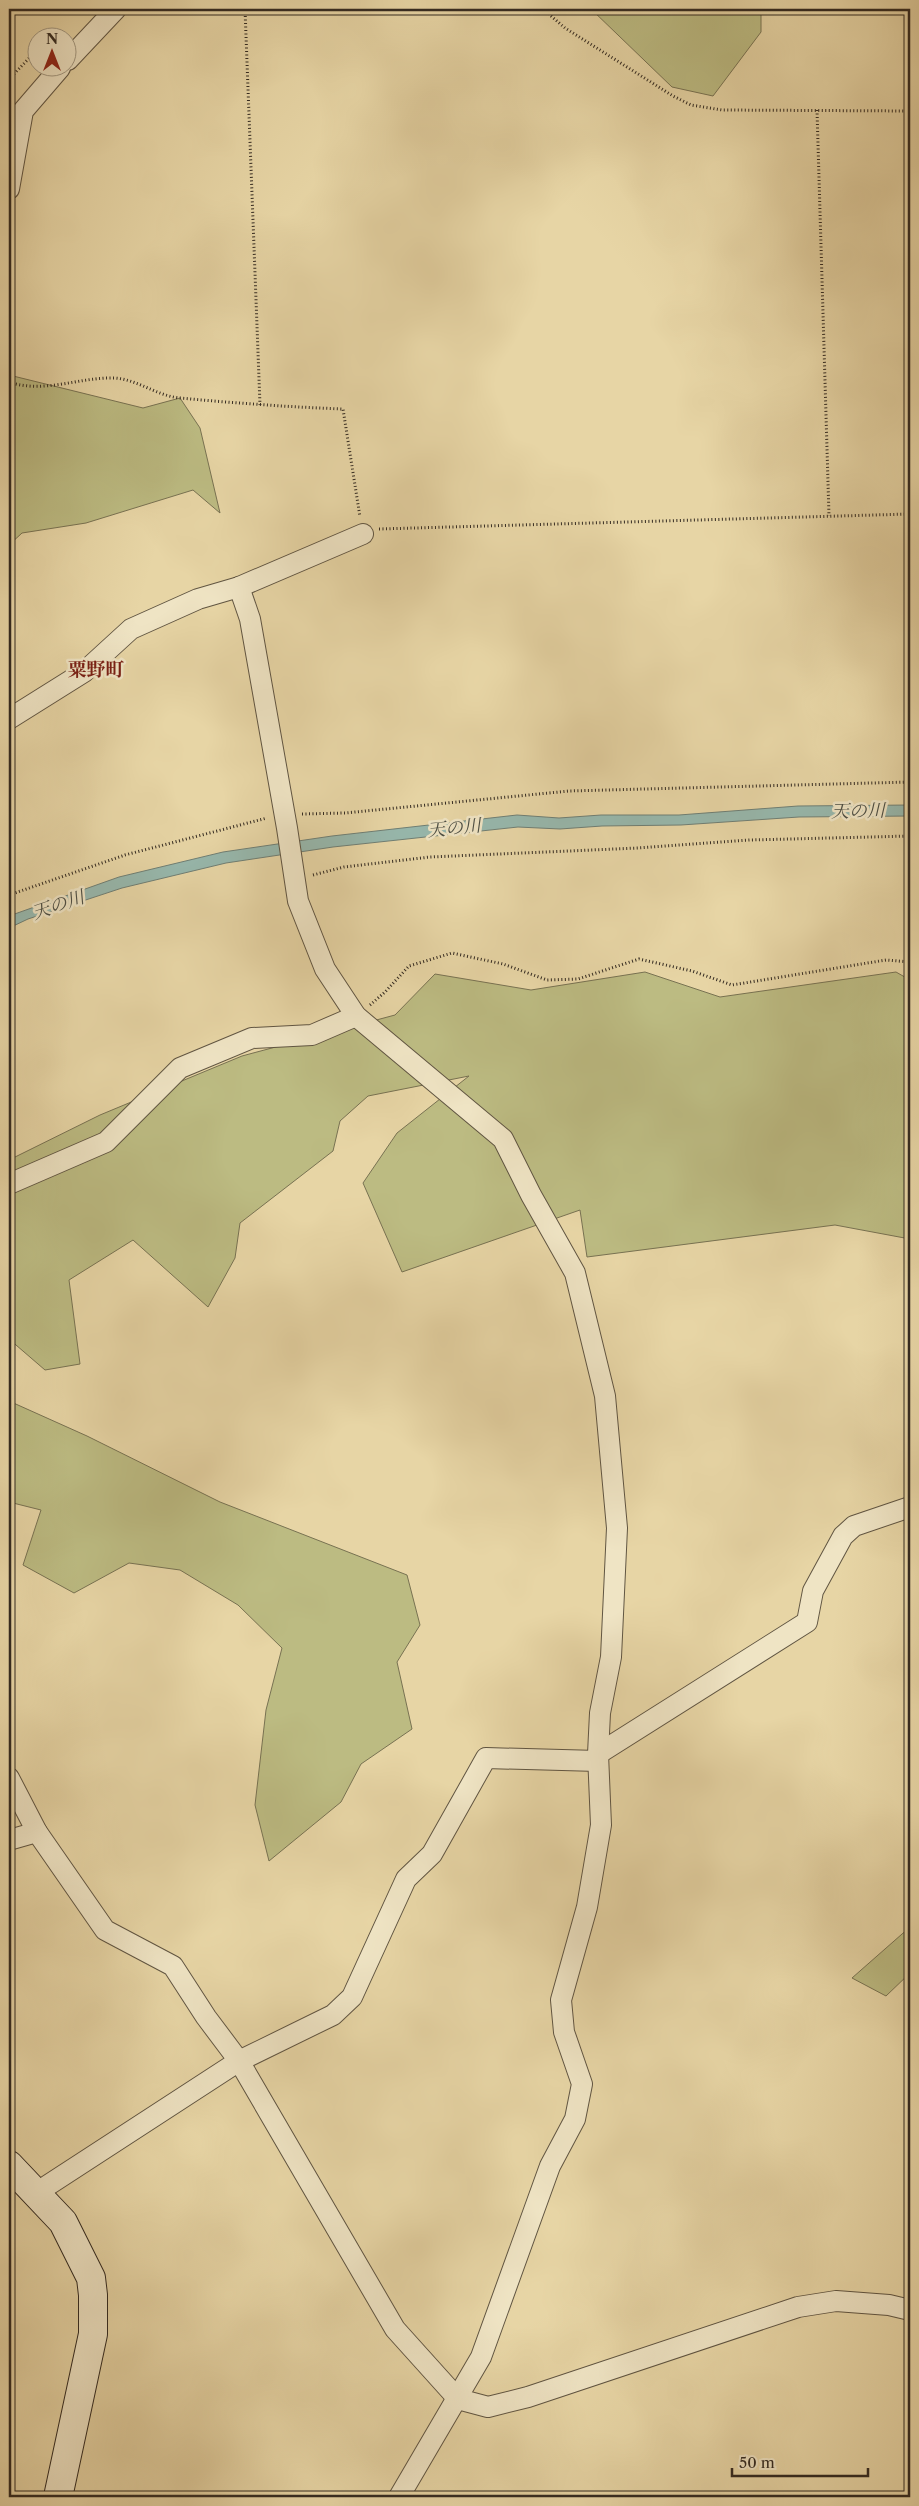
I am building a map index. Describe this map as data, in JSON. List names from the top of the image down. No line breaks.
{"districts":["粟野町"],"water":["天の川"],"scale_bar":"50 m","north":"top"}
